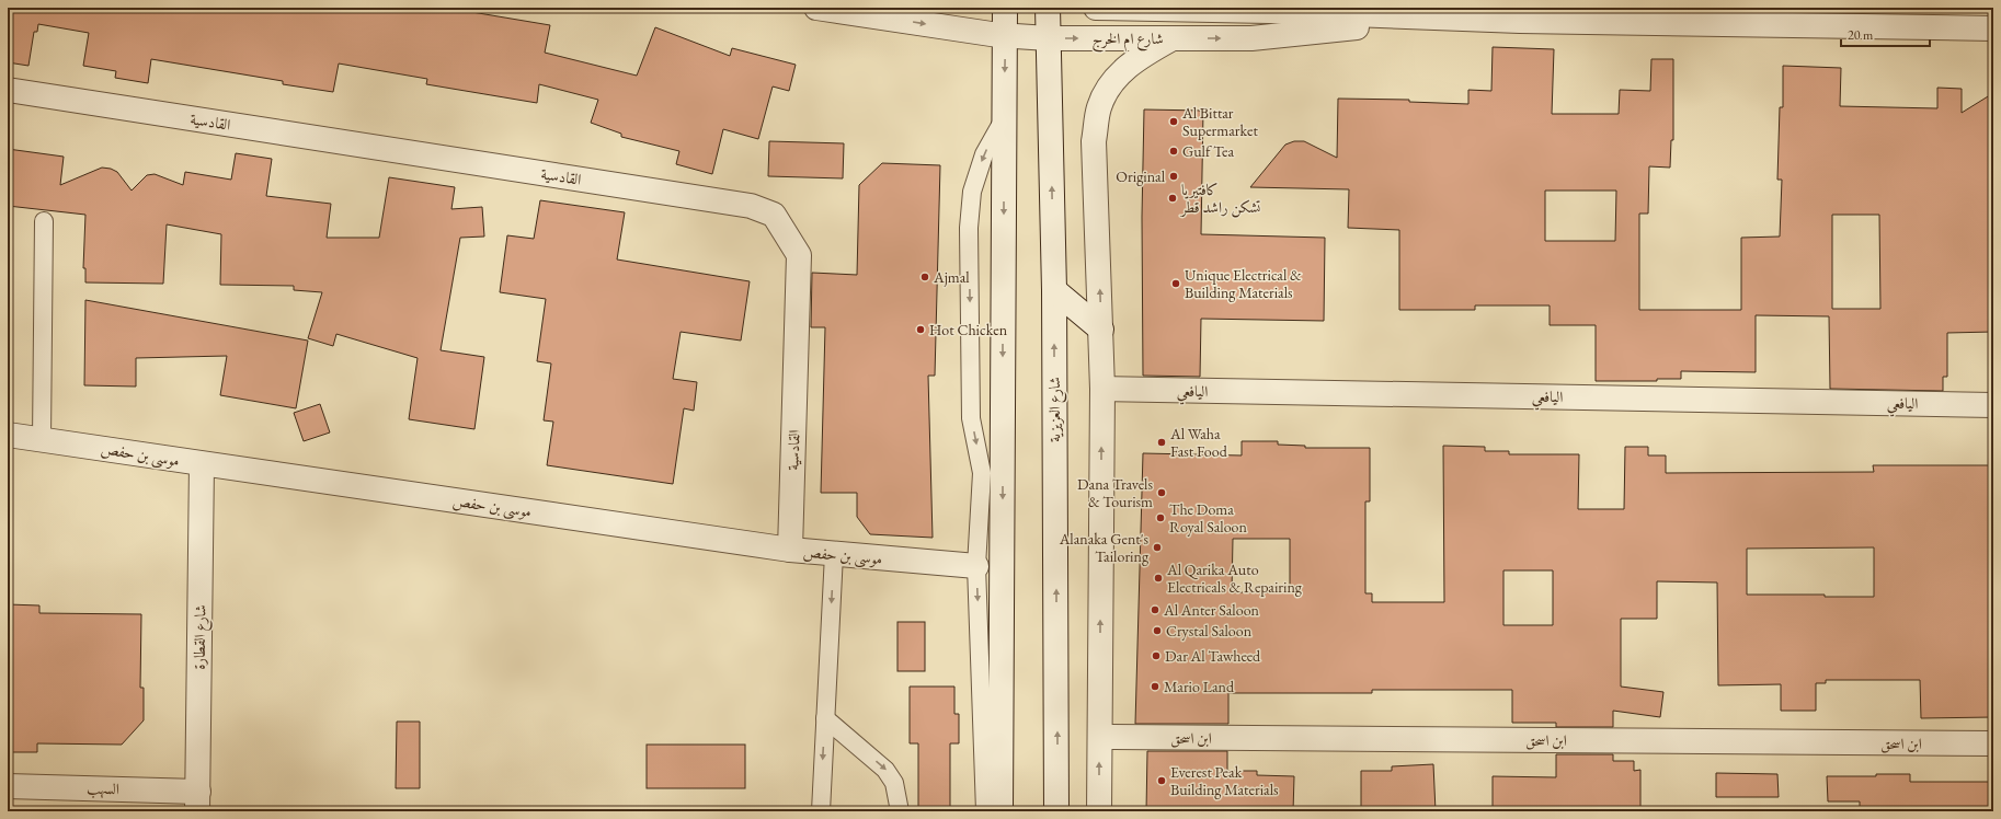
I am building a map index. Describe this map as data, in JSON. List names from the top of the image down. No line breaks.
{"streets":{"street":["شارع ام الخرج","القادسية","اليافعي","شارع العزيزية","موسى بن حفص","شارع القطارة","ابن اسحق","السهب"]},"crossings":[["شارع ام الخرج","شارع العزيزية"],["القادسية","موسى بن حفص"],["موسى بن حفص","شارع القطارة"],["شارع القطارة","السهب"]],"places":["Al Bittar Supermarket","Gulf Tea","Original","كافتيريا تشكن راشد قطر","Ajmal","Unique Electrical & Building Materials","Hot Chicken","Al Waha Fast Food","Dana Travels & Tourism","The Doma Royal Saloon","Alanaka Gent's Tailoring","Al Qarika Auto Electricals & Repairing","Al Anter Saloon","Crystal Saloon","Dar Al Tawheed","Mario Land","Everest Peak Building Materials"],"scale_bar":"20 m"}
